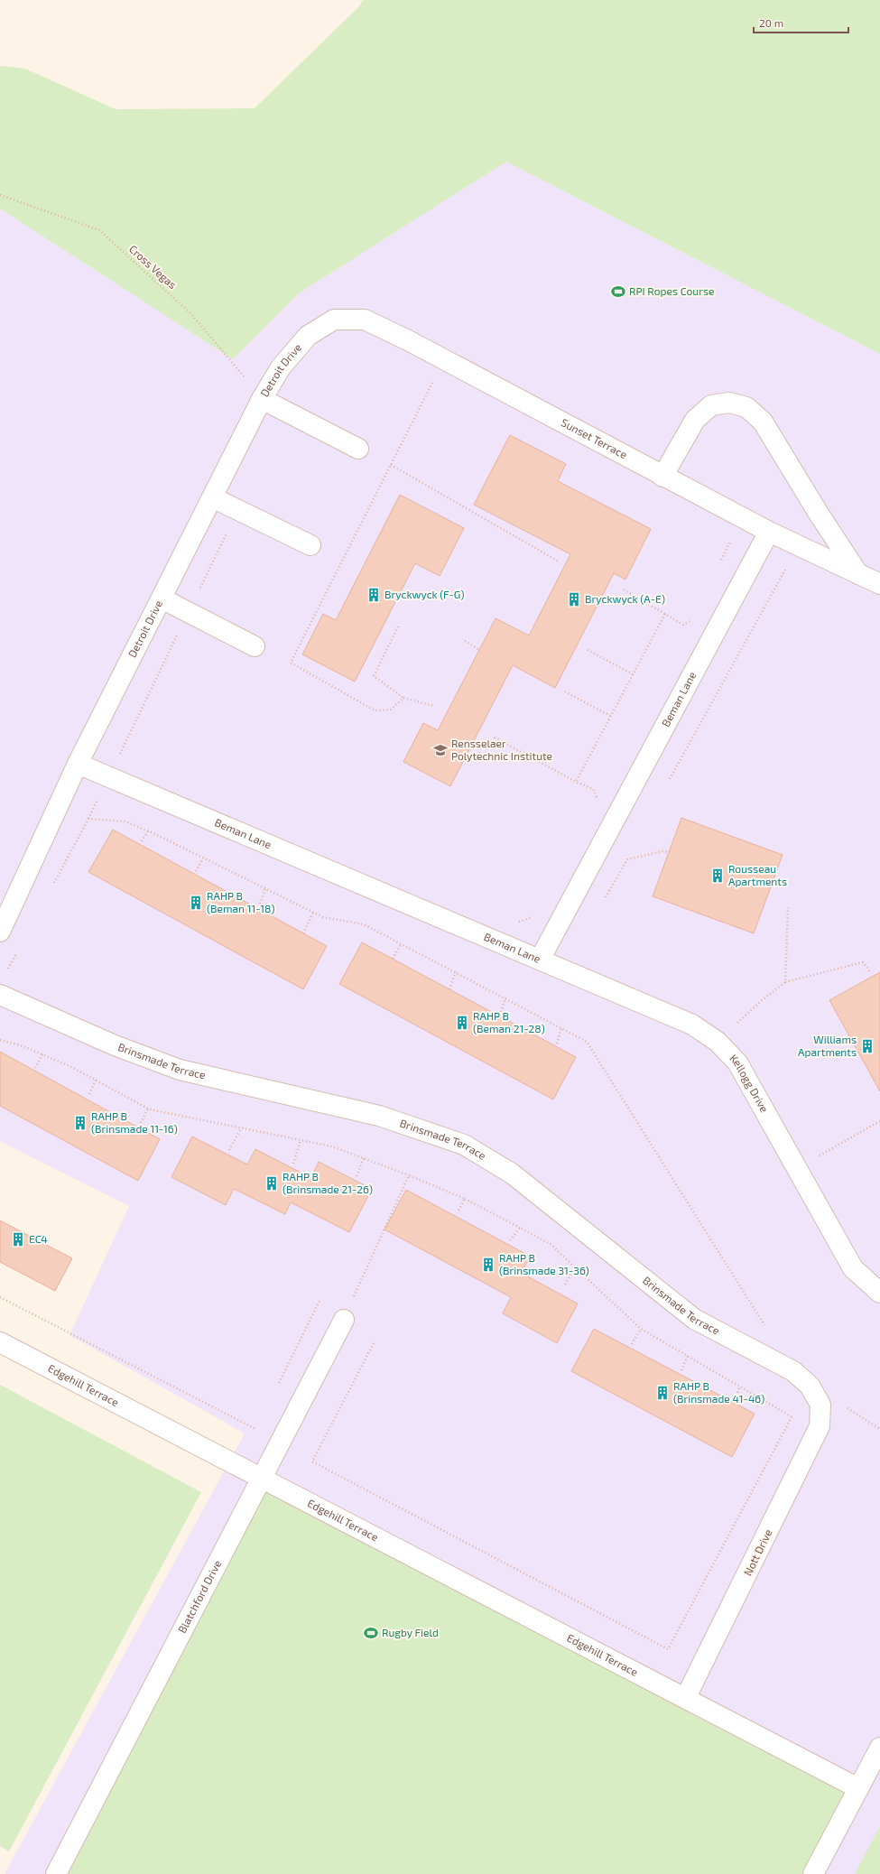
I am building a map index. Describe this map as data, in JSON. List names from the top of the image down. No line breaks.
{"streets":{"street":["Detroit Drive","Sunset Terrace","Beman Lane","Brinsmade Terrace","Kellogg Drive","Edgehill Terrace","Nott Drive","Blatchford Drive"],"path":["Cross Vegas"]},"crossings":[["Cross Vegas","Detroit Drive"],["Detroit Drive","Sunset Terrace"],["Detroit Drive","Beman Lane"],["Sunset Terrace","Beman Lane"],["Beman Lane","Kellogg Drive"],["Brinsmade Terrace","Nott Drive"],["Edgehill Terrace","Nott Drive"],["Edgehill Terrace","Blatchford Drive"]],"places":{"sports":["RPI Ropes Course","Rugby Field"],"building":["Bryckwyck (F-G)","Bryckwyck (A-E)","Rousseau Apartments","RAHP B (Beman 11-18)","RAHP B (Beman 21-28)","Williams Apartments","RAHP B (Brinsmade 11-16)","RAHP B (Brinsmade 21-26)","EC4","RAHP B (Brinsmade 31-36)","RAHP B (Brinsmade 41-46)"],"school or university":["Rensselaer Polytechnic Institute"]},"scale_bar":"20 m"}
